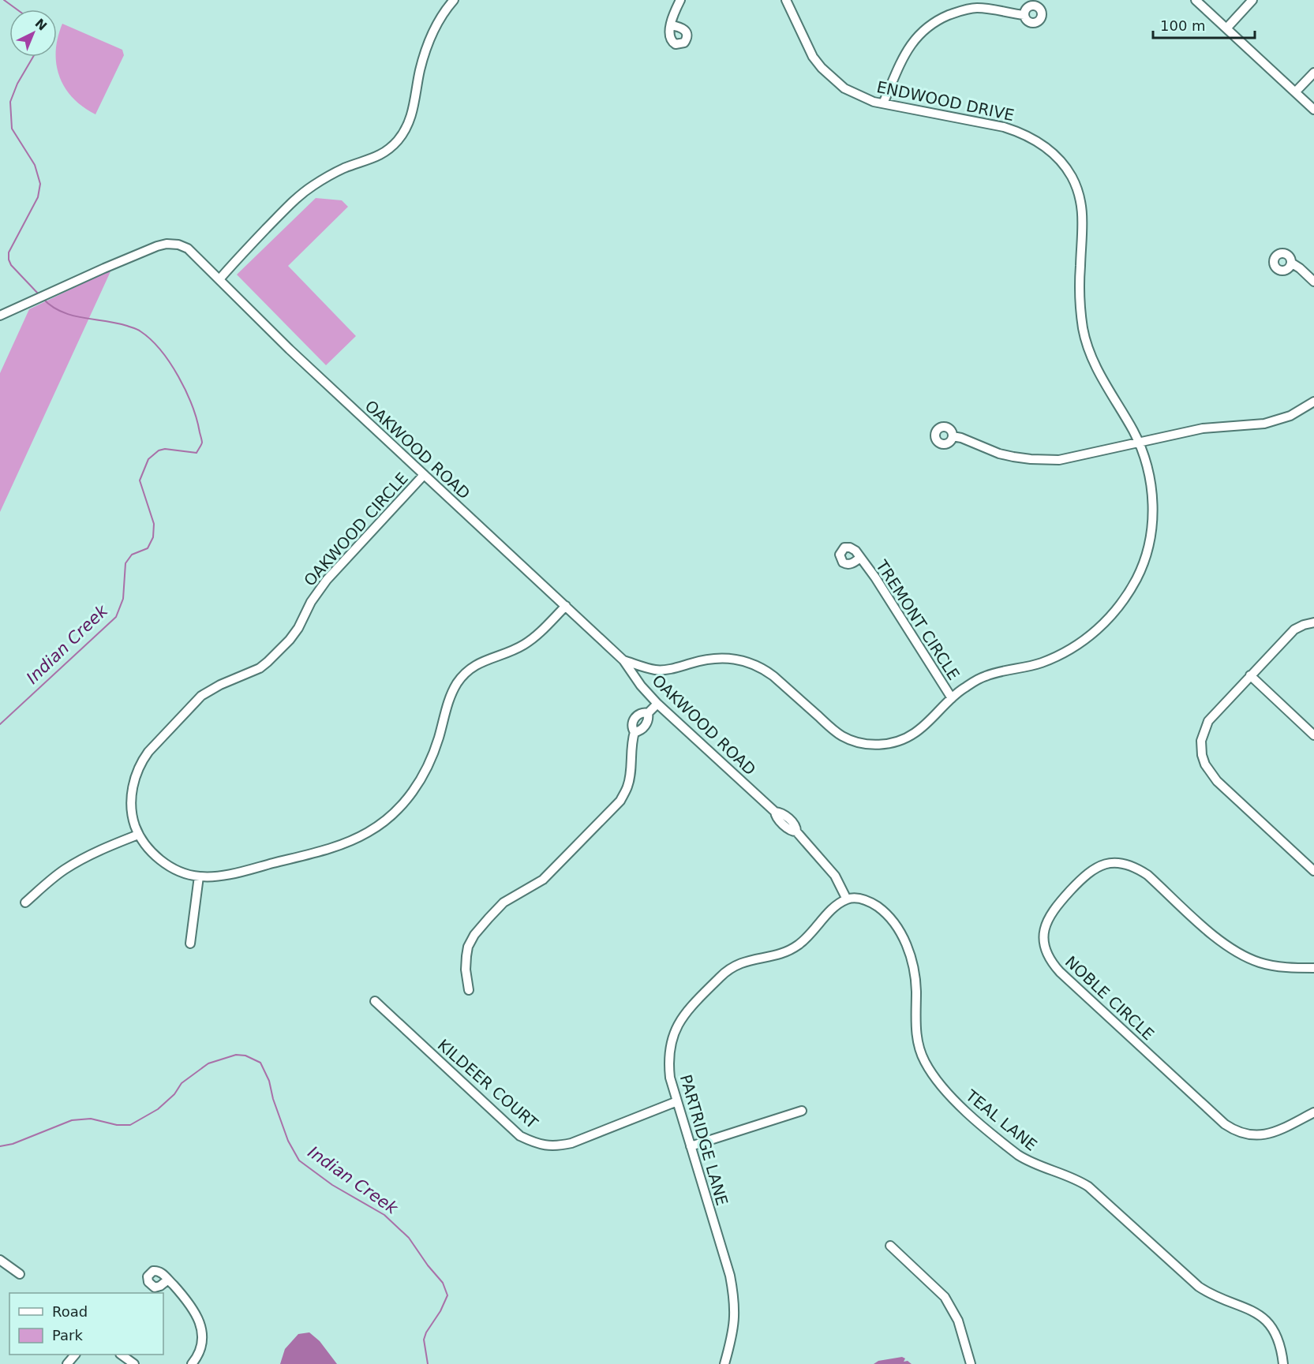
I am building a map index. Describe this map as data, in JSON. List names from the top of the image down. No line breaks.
{"streets":{"street":["ENDWOOD DRIVE","OAKWOOD ROAD","OAKWOOD CIRCLE","TREMONT CIRCLE","NOBLE CIRCLE","KILDEER COURT","TEAL LANE","PARTRIDGE LANE"]},"crossings":[["ENDWOOD DRIVE","OAKWOOD ROAD"],["ENDWOOD DRIVE","TREMONT CIRCLE"],["OAKWOOD ROAD","OAKWOOD CIRCLE"],["OAKWOOD ROAD","TEAL LANE"],["OAKWOOD ROAD","PARTRIDGE LANE"],["KILDEER COURT","PARTRIDGE LANE"],["TEAL LANE","PARTRIDGE LANE"]],"water":["Indian Creek"],"legend":["Road","Park"],"scale_bar":"100 m","north":"top right"}
